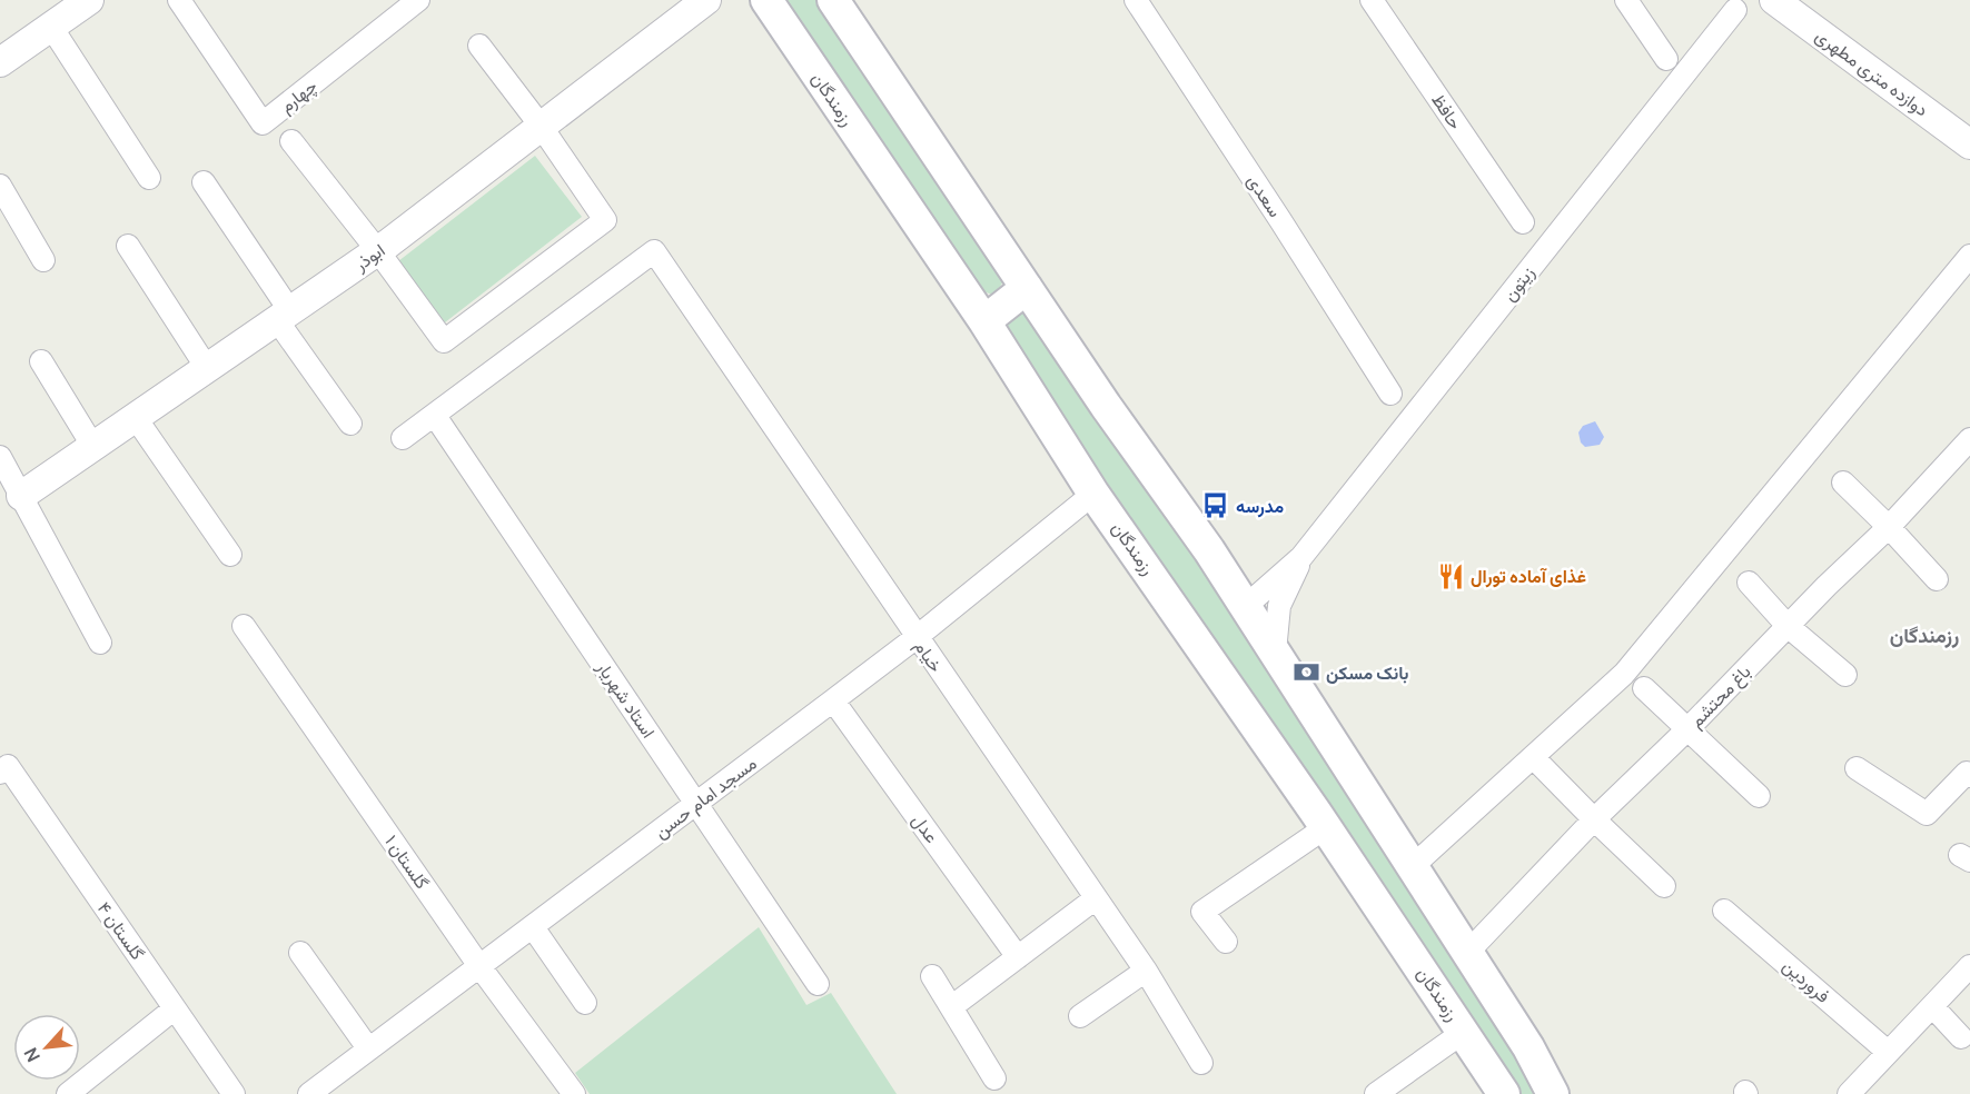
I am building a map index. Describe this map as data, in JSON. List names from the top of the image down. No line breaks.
{"streets":{"main road":["رزمندگان"],"street":["دوازده متری مطهری","چهارم","حافظ","سعدی","ابوذر","زیتون","خیام","باغ محتشم","استاد شهریار","مسجد امام حسن","عدل","گلستان ۱","گلستان ۴","فروردین"]},"crossings":[["رزمندگان","مسجد امام حسن"],["خیام","استاد شهریار"],["خیام","مسجد امام حسن"],["استاد شهریار","مسجد امام حسن"],["مسجد امام حسن","عدل"],["مسجد امام حسن","گلستان ۱"]],"districts":["رزمندگان"],"places":{"bus stop":["مدرسه"],"restaurant":["غذای آماده تورال"],"bank":["بانک مسکن"]},"north":"bottom left"}
